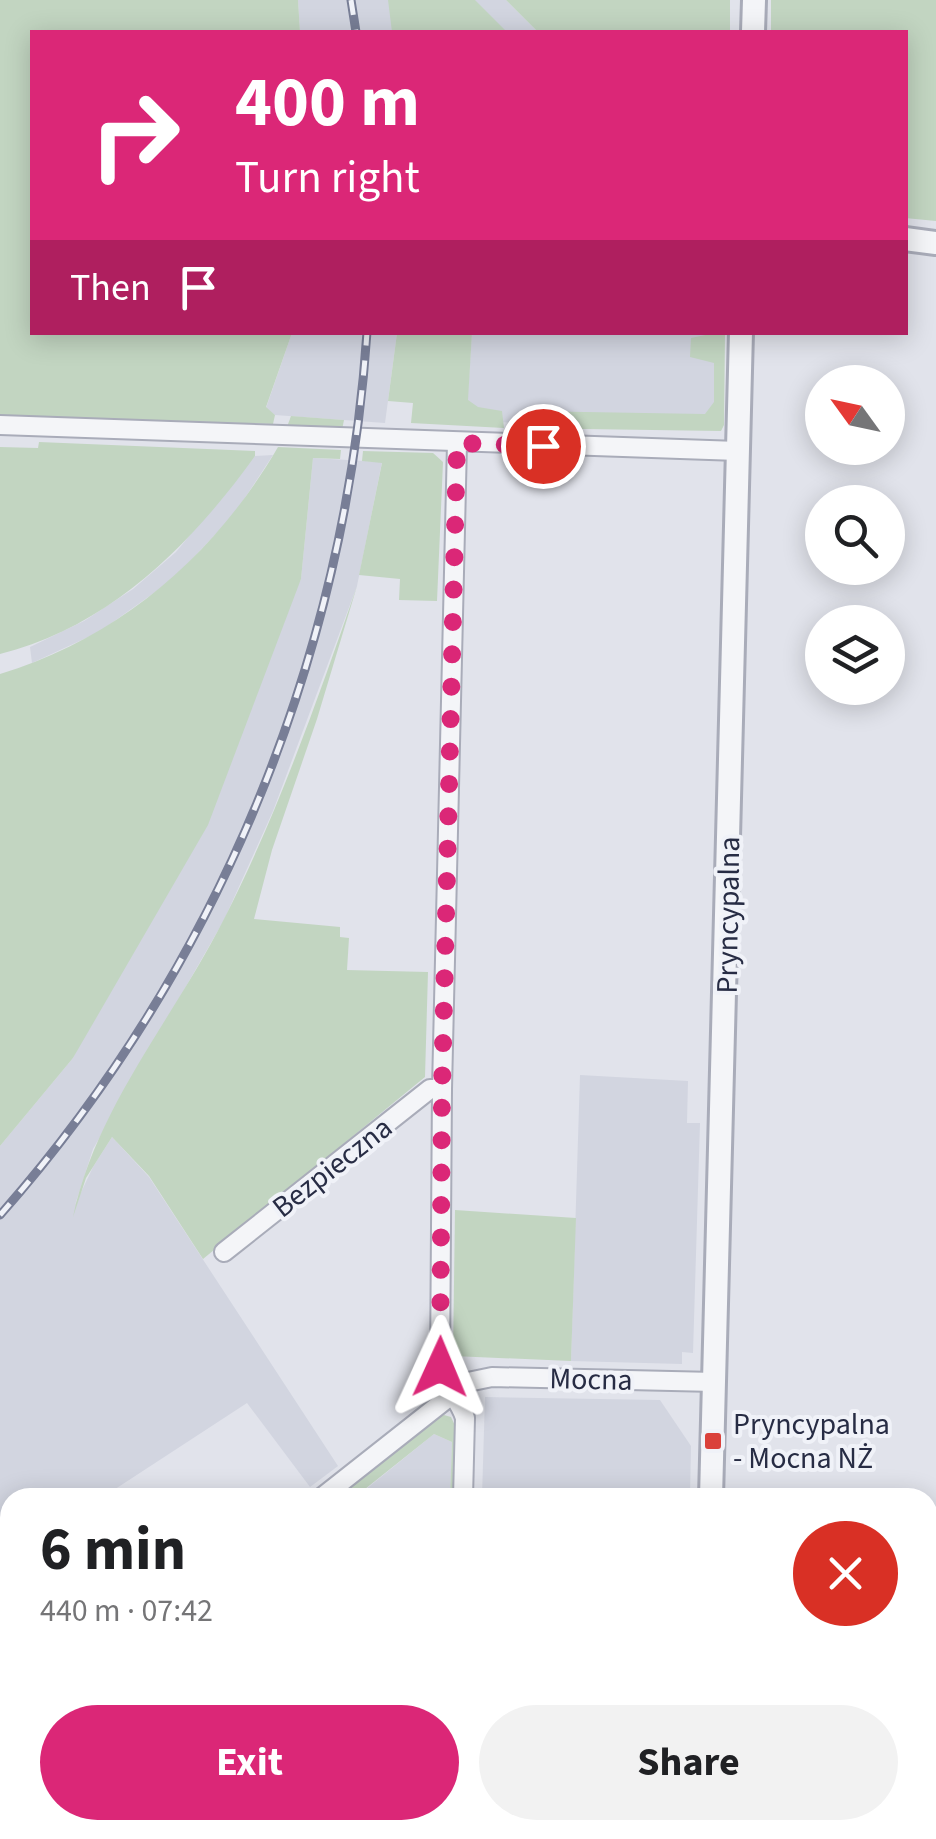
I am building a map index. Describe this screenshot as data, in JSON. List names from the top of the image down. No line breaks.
{"streets":{"street":["Pryncypalna","Bezpieczna","Mocna"]},"crossings":[["Pryncypalna","Mocna"]],"places":{"transit":["Pryncypalna - Mocna NŻ"]},"north":"top left","page":{"turn":["400 m","Turn right"],"then":"Then","heading":["6 min","440 m · 07:42"],"buttons":["Exit","Share"]}}
